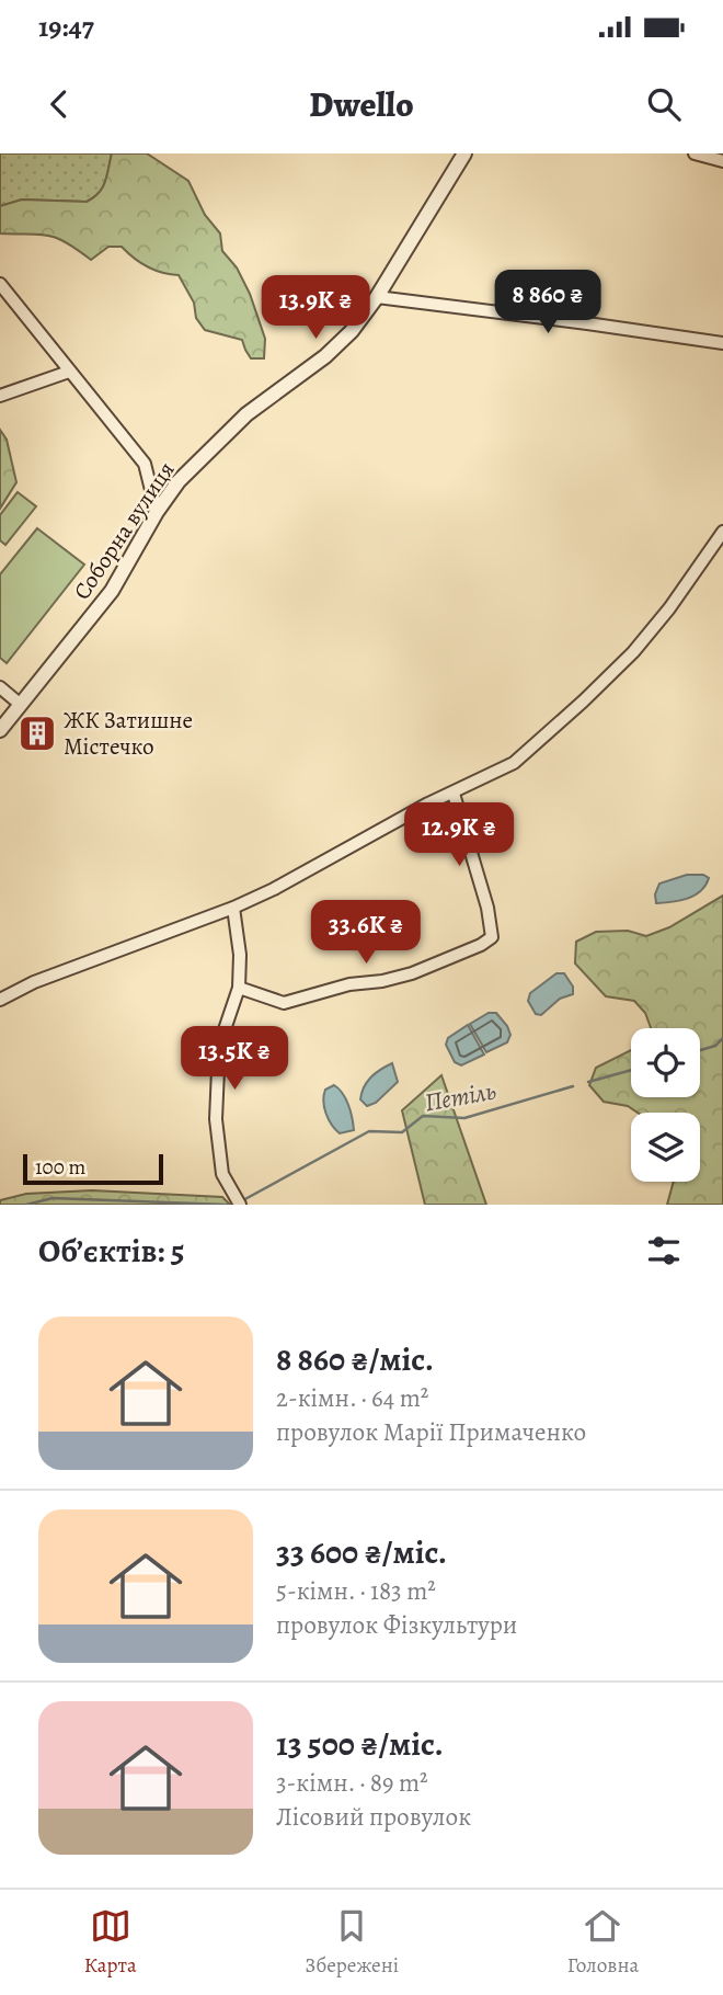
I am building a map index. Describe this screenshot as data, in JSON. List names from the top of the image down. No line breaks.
{"streets":{"street":["Соборна вулиця"]},"water":["Петіль"],"places":{"building":["ЖК Затишне Містечко"]},"scale_bar":"100 m","page":{"status":"19:47","header":"Dwello","price":["8 860 ₴","13.9K ₴","12.9K ₴","33.6K ₴","13.5K ₴"],"scale":"100 m","heading":"Об’єктів: 5","list":[{"name":"8 860 ₴/міс.","note":"2-кімн. · 64 m² · провулок Марії Примаченко"},{"name":"33 600 ₴/міс.","note":"5-кімн. · 183 m² · провулок Фізкультури"},{"name":"13 500 ₴/міс.","note":"3-кімн. · 89 m² · Лісовий провулок"}],"tabs":["Карта","Збережені","Головна"]}}
